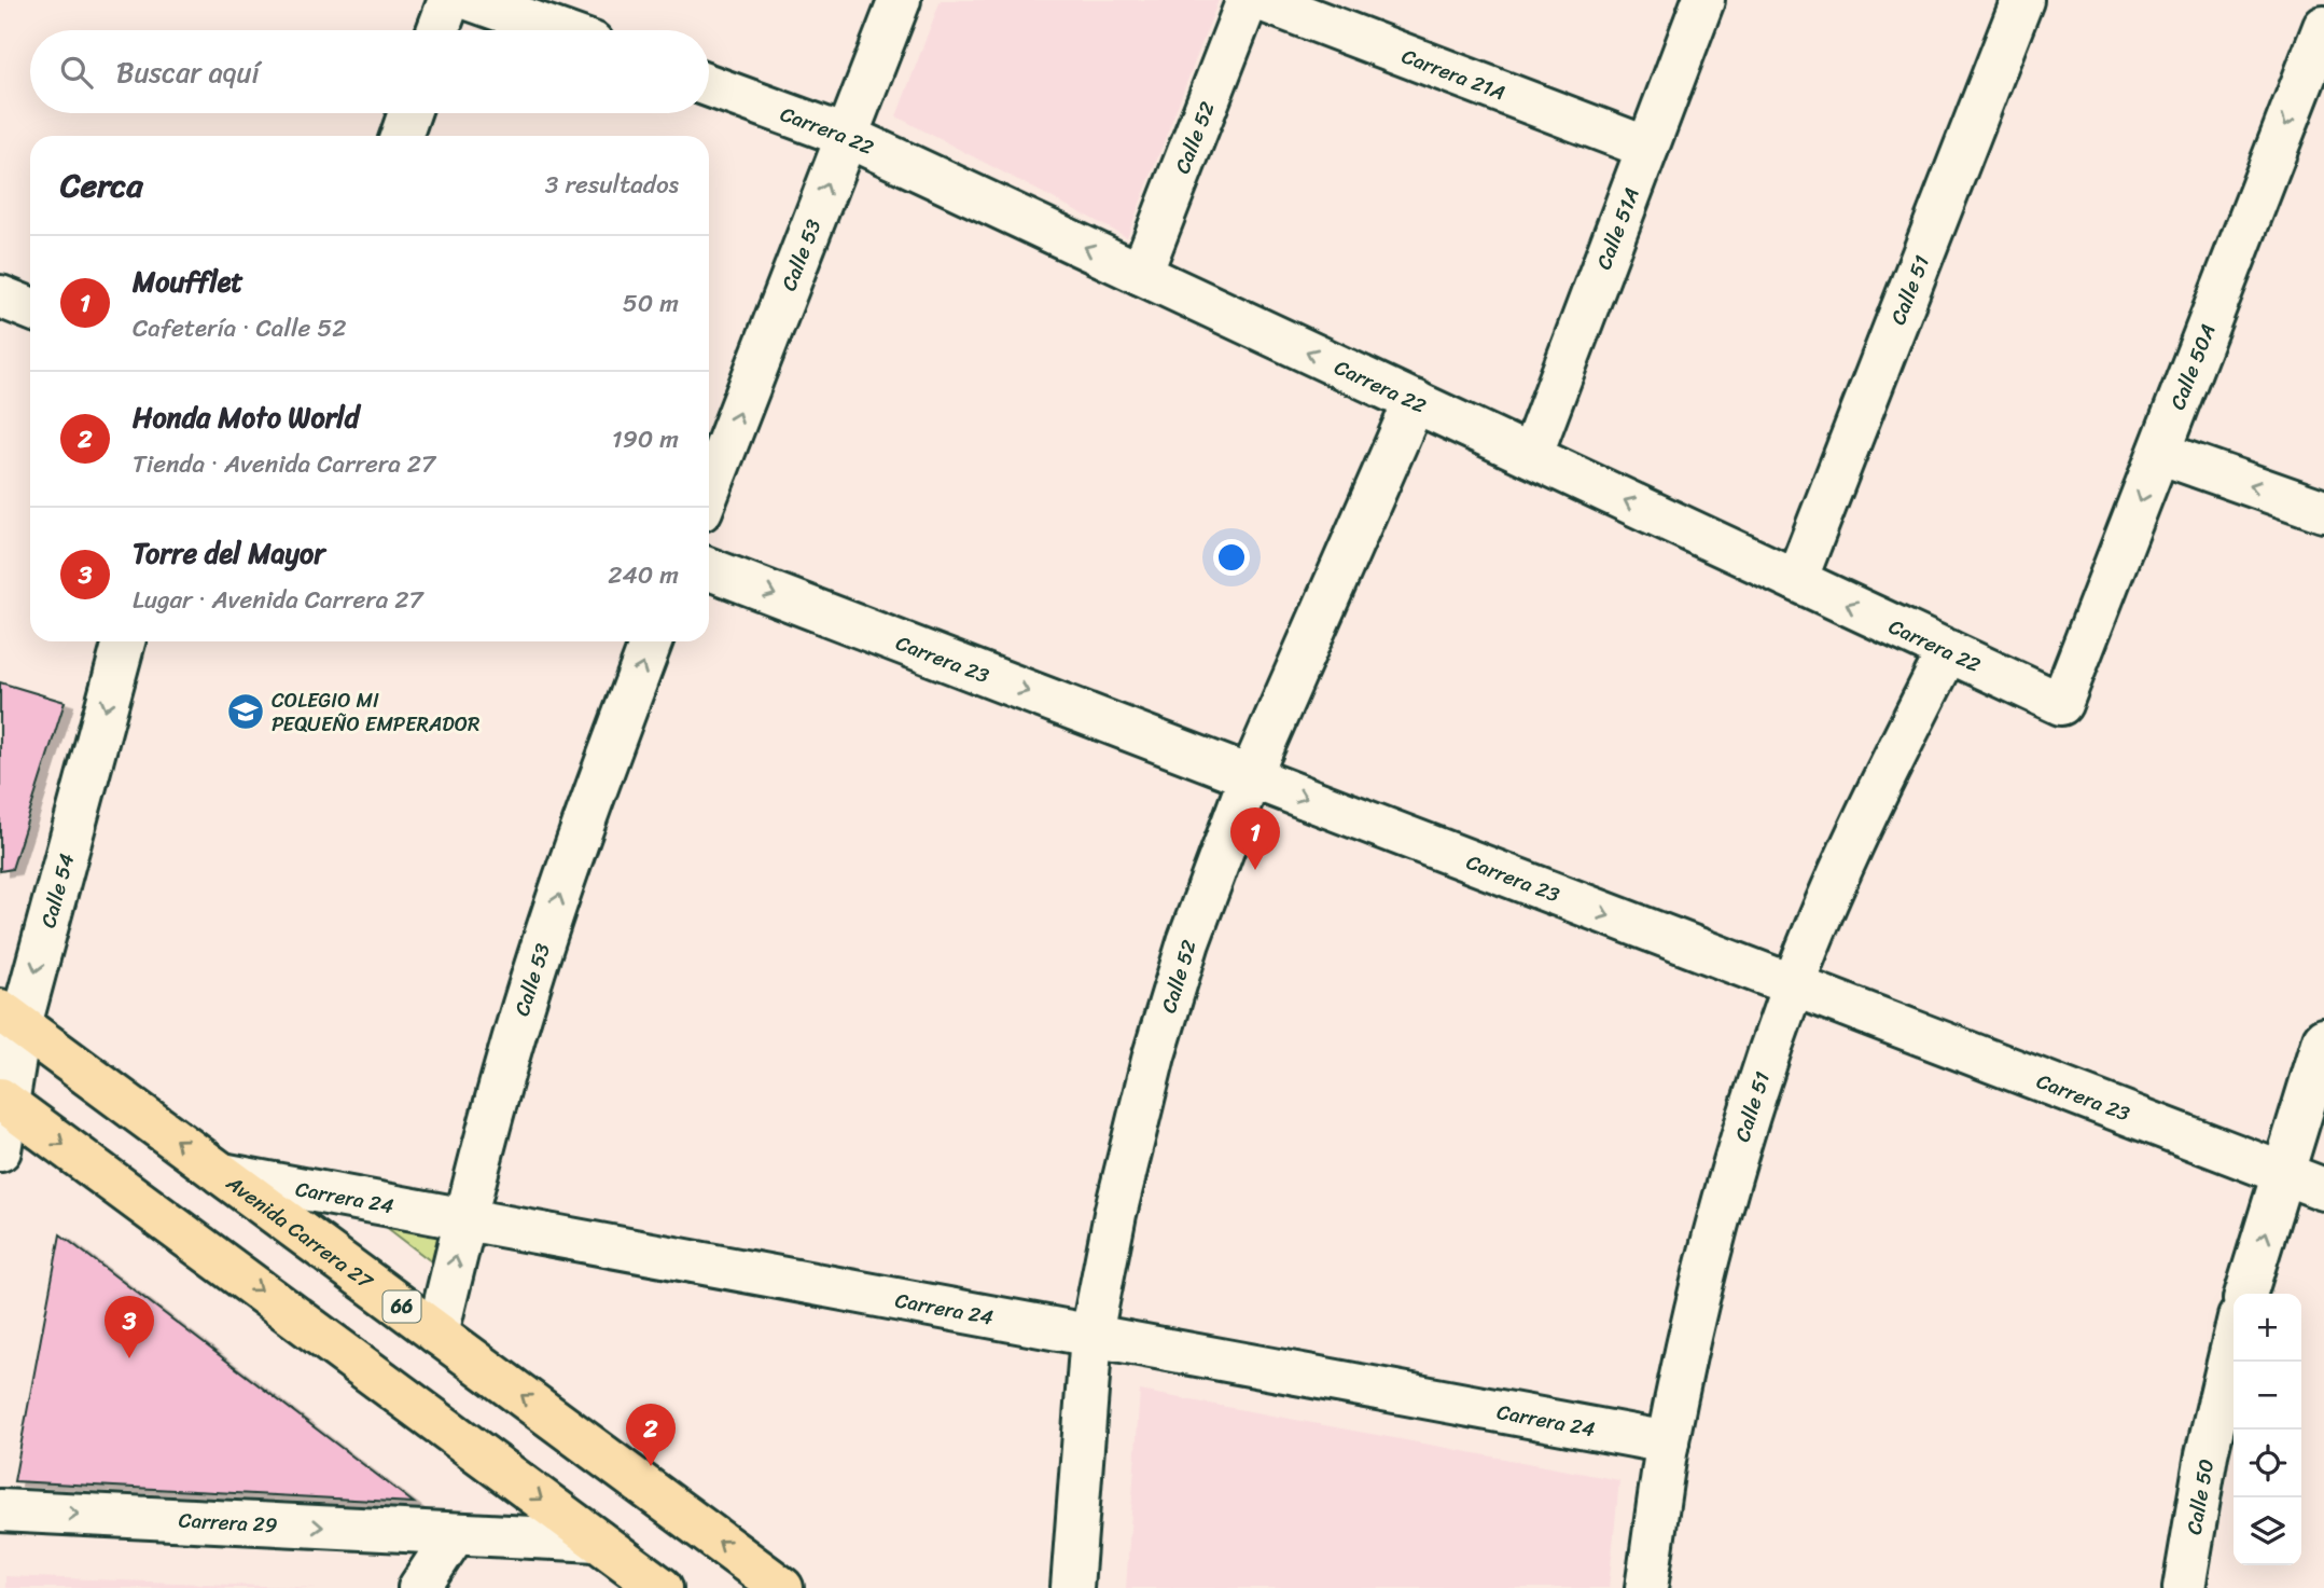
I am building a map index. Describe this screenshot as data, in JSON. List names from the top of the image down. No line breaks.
{"streets":{"highway":["Avenida Carrera 27","66"],"street":["Carrera 21A","Carrera 22","Calle 52","Calle 51A","Calle 53","Calle 51","Calle 50A","Carrera 23","Calle 54","Carrera 24","Calle 50","Carrera 29"]},"crossings":[["Carrera 21A","Calle 51A"],["Carrera 22","Calle 52"],["Carrera 22","Calle 51A"],["Carrera 22","Calle 53"],["Carrera 22","Calle 51"],["Carrera 22","Calle 50A"],["Calle 52","Carrera 23"],["Calle 52","Carrera 24"],["Calle 53","Carrera 24"],["Calle 53","Avenida Carrera 27"],["Calle 51","Carrera 23"],["Calle 51","Carrera 24"],["Calle 54","Avenida Carrera 27"],["Carrera 24","Avenida Carrera 27"]],"one_way":["Carrera 22","Calle 53","Calle 50A","Carrera 23","Calle 54","Carrera 29"],"places":{"school or university":["COLEGIO MI PEQUEÑO EMPERADOR"]},"page":{"search":"Buscar aquí","heading":["Cerca","3 resultados"],"list":[{"mark":"1","name":"Moufflet","note":"Cafetería · Calle 52","value":"50 m"},{"mark":"2","name":"Honda Moto World","note":"Tienda · Avenida Carrera 27","value":"190 m"},{"mark":"3","name":"Torre del Mayor","note":"Lugar · Avenida Carrera 27","value":"240 m"}],"pins":["1","3","2"],"map_buttons":["+","−"]}}
